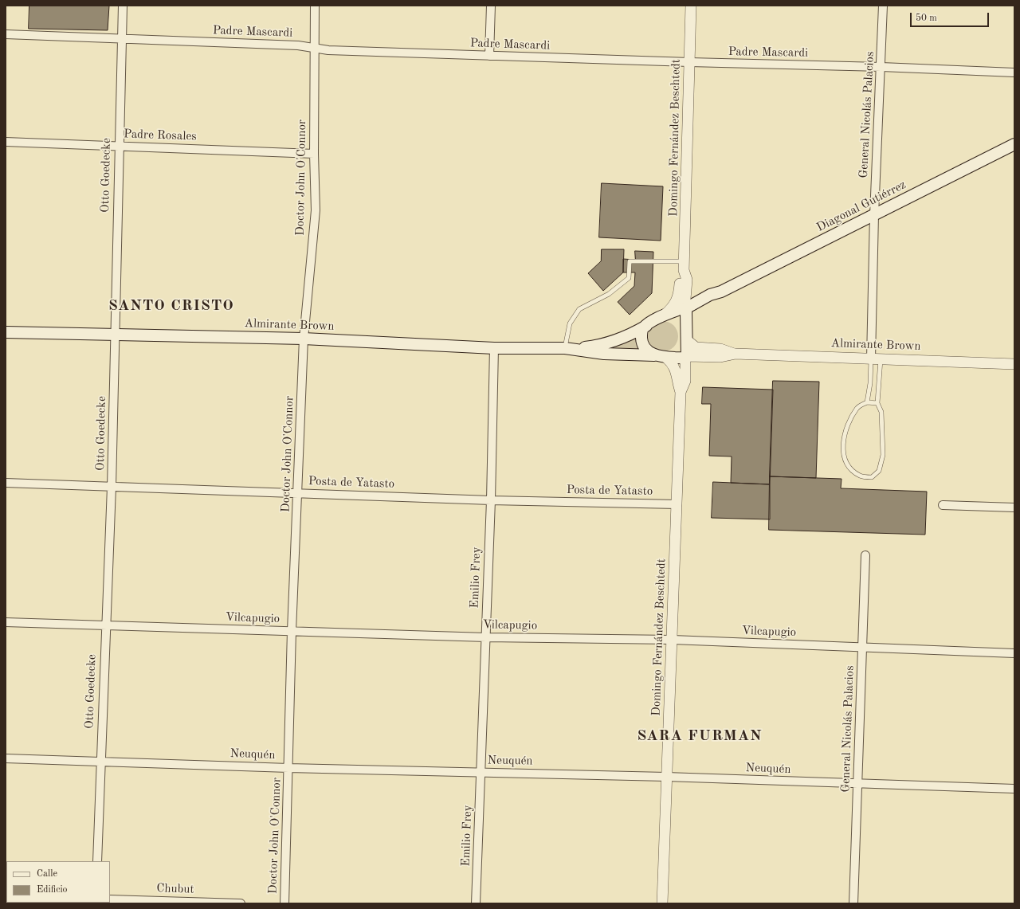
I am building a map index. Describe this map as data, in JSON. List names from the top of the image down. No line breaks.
{"streets":{"main road":["Diagonal Gutiérrez","Almirante Brown"],"street":["Padre Mascardi","General Nicolás Palacios","Padre Rosales","Domingo Fernández Beschtedt","Otto Goedecke","Doctor John O'Connor","Posta de Yatasto","Emilio Frey","Vilcapugio","Neuquén","Chubut"]},"crossings":[["Padre Mascardi","General Nicolás Palacios"],["Padre Mascardi","Domingo Fernández Beschtedt"],["Padre Mascardi","Otto Goedecke"],["Padre Mascardi","Doctor John O'Connor"],["General Nicolás Palacios","Diagonal Gutiérrez"],["General Nicolás Palacios","Almirante Brown"],["General Nicolás Palacios","Vilcapugio"],["General Nicolás Palacios","Neuquén"],["Padre Rosales","Otto Goedecke"],["Padre Rosales","Doctor John O'Connor"],["Domingo Fernández Beschtedt","Diagonal Gutiérrez"],["Domingo Fernández Beschtedt","Almirante Brown"],["Domingo Fernández Beschtedt","Posta de Yatasto"],["Domingo Fernández Beschtedt","Vilcapugio"],["Domingo Fernández Beschtedt","Neuquén"],["Otto Goedecke","Almirante Brown"],["Otto Goedecke","Posta de Yatasto"],["Otto Goedecke","Vilcapugio"],["Otto Goedecke","Neuquén"],["Doctor John O'Connor","Almirante Brown"],["Doctor John O'Connor","Posta de Yatasto"],["Doctor John O'Connor","Vilcapugio"],["Doctor John O'Connor","Neuquén"],["Diagonal Gutiérrez","Almirante Brown"],["Almirante Brown","Emilio Frey"],["Posta de Yatasto","Emilio Frey"],["Emilio Frey","Vilcapugio"],["Emilio Frey","Neuquén"]],"districts":["SANTO CRISTO","SARA FURMAN"],"legend":["Calle","Edificio"],"scale_bar":"50 m"}
